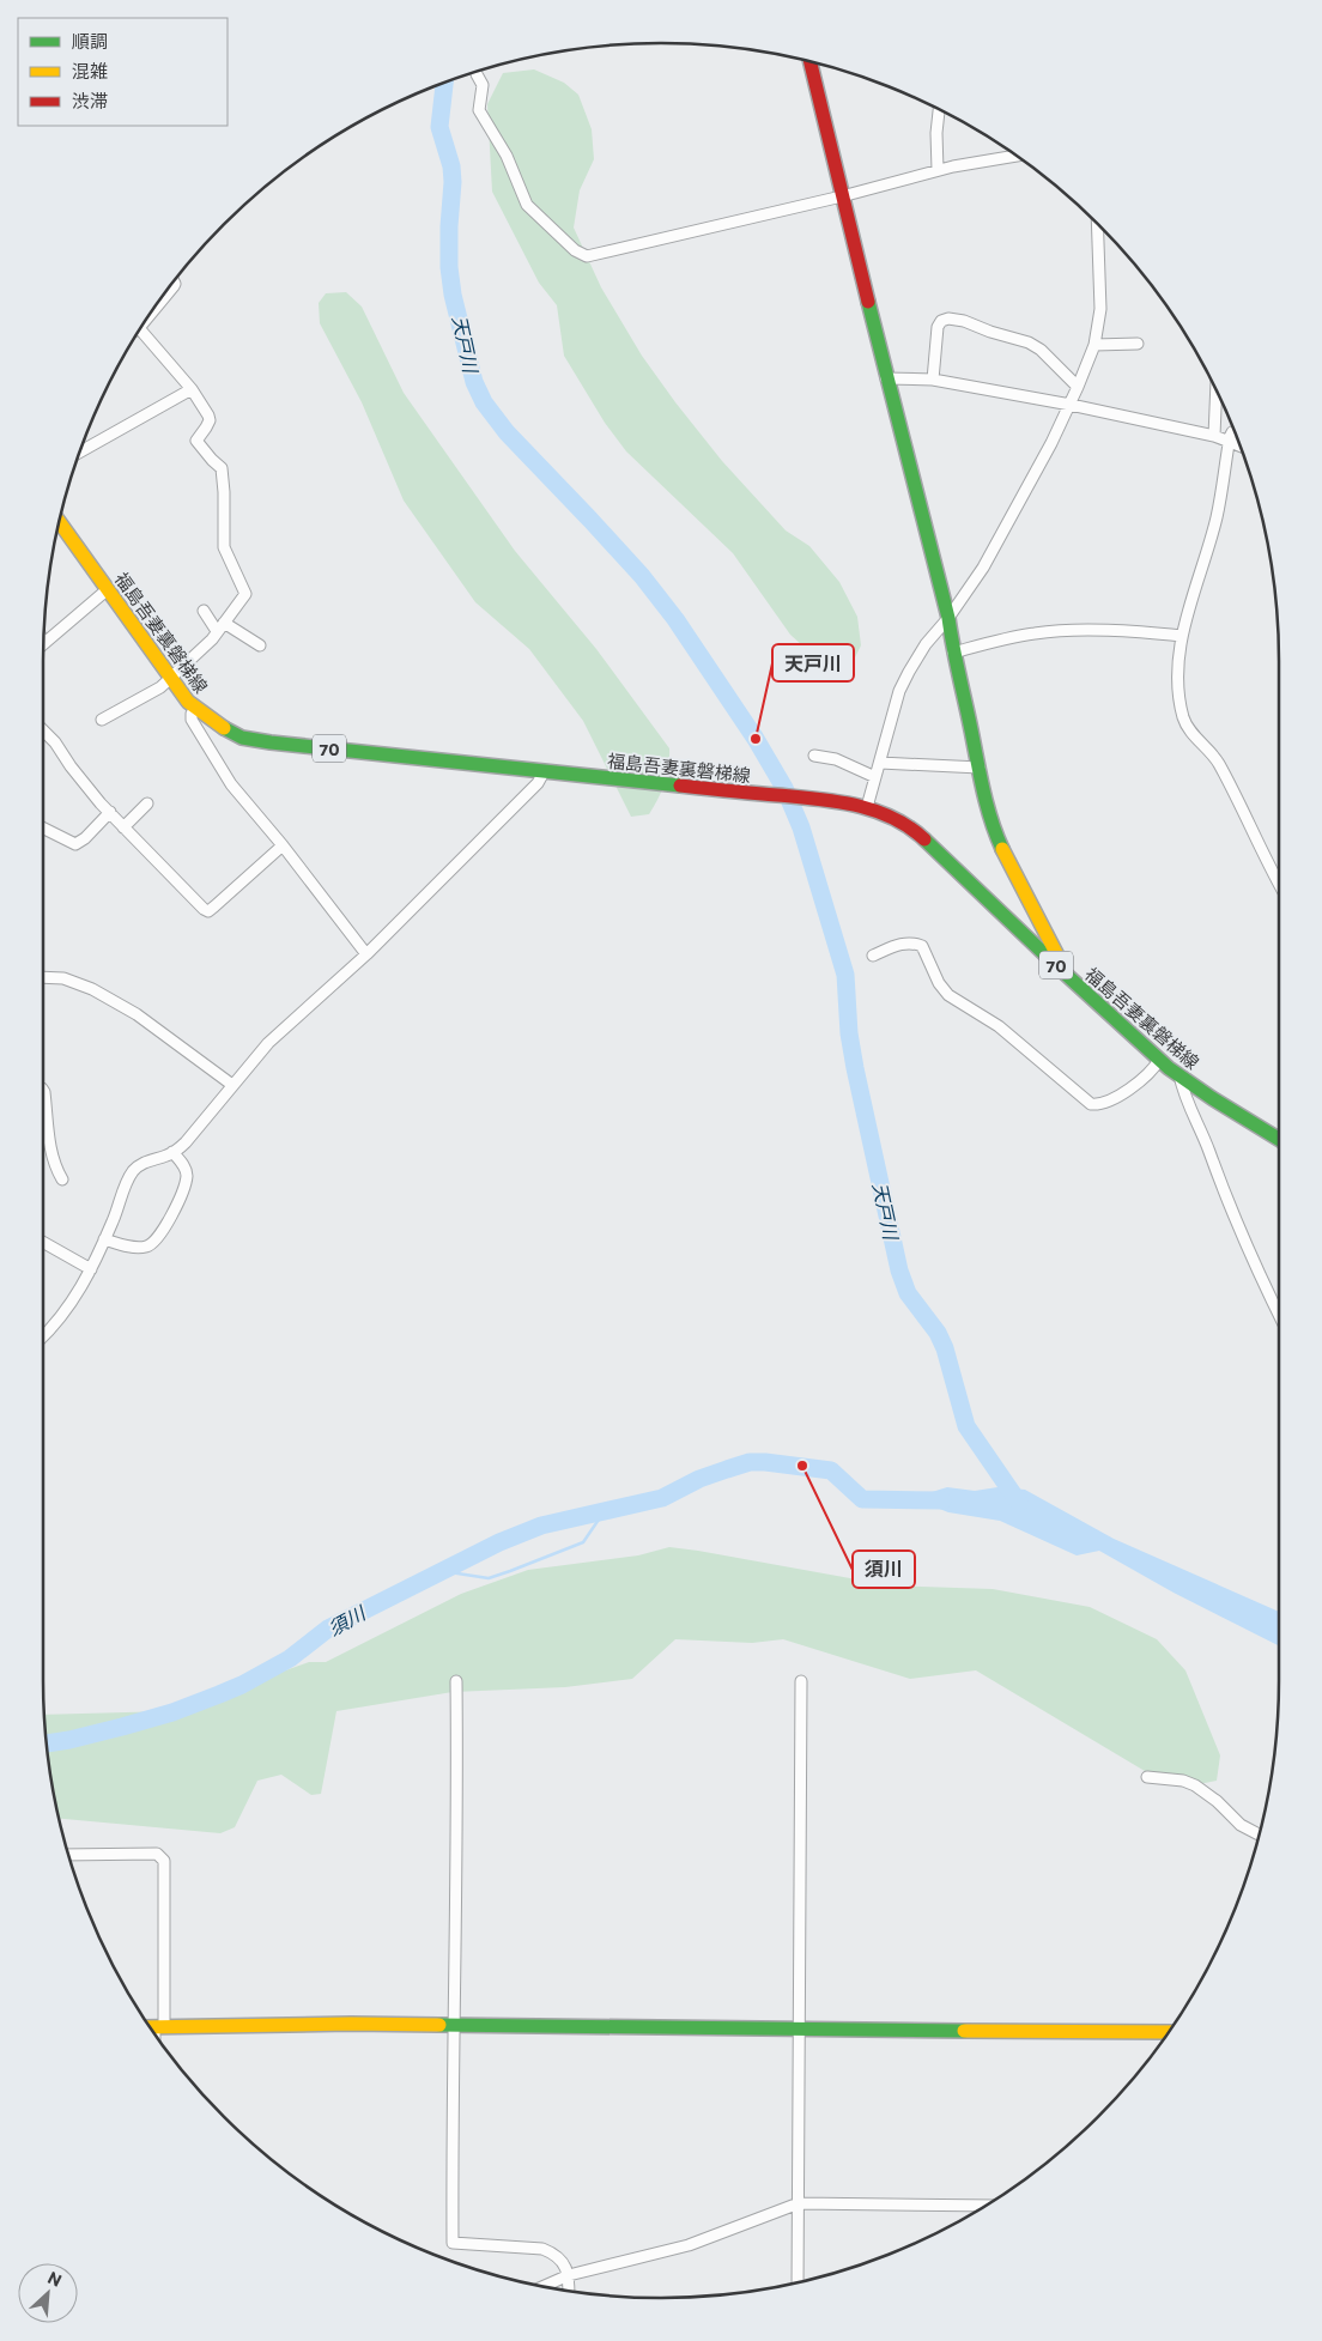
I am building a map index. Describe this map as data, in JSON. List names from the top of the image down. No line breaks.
{"streets":{"street":["福島吾妻裏磐梯線","70"]},"water":["天戸川","須川"],"places":["天戸川","須川"],"legend":["順調","混雑","渋滞"],"north":"top right"}
